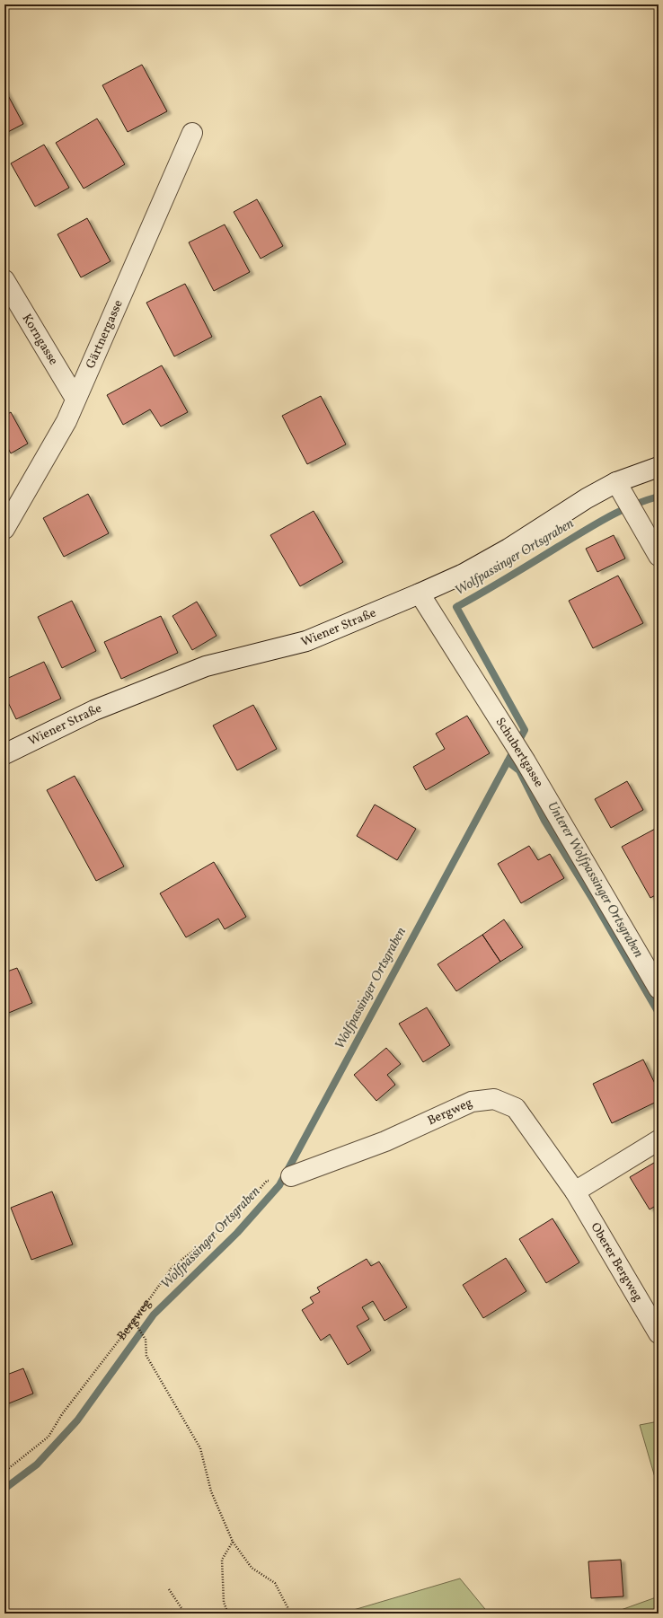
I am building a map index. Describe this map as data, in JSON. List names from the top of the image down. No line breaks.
{"streets":{"street":["Gärtnergasse","Korngasse","Wiener Straße","Schubertgasse","Bergweg","Oberer Bergweg"]},"crossings":[["Gärtnergasse","Korngasse"],["Wiener Straße","Schubertgasse"],["Bergweg","Oberer Bergweg"]],"water":["Wolfpassinger Ortsgraben","Unterer Wolfpassinger Ortsgraben"]}
